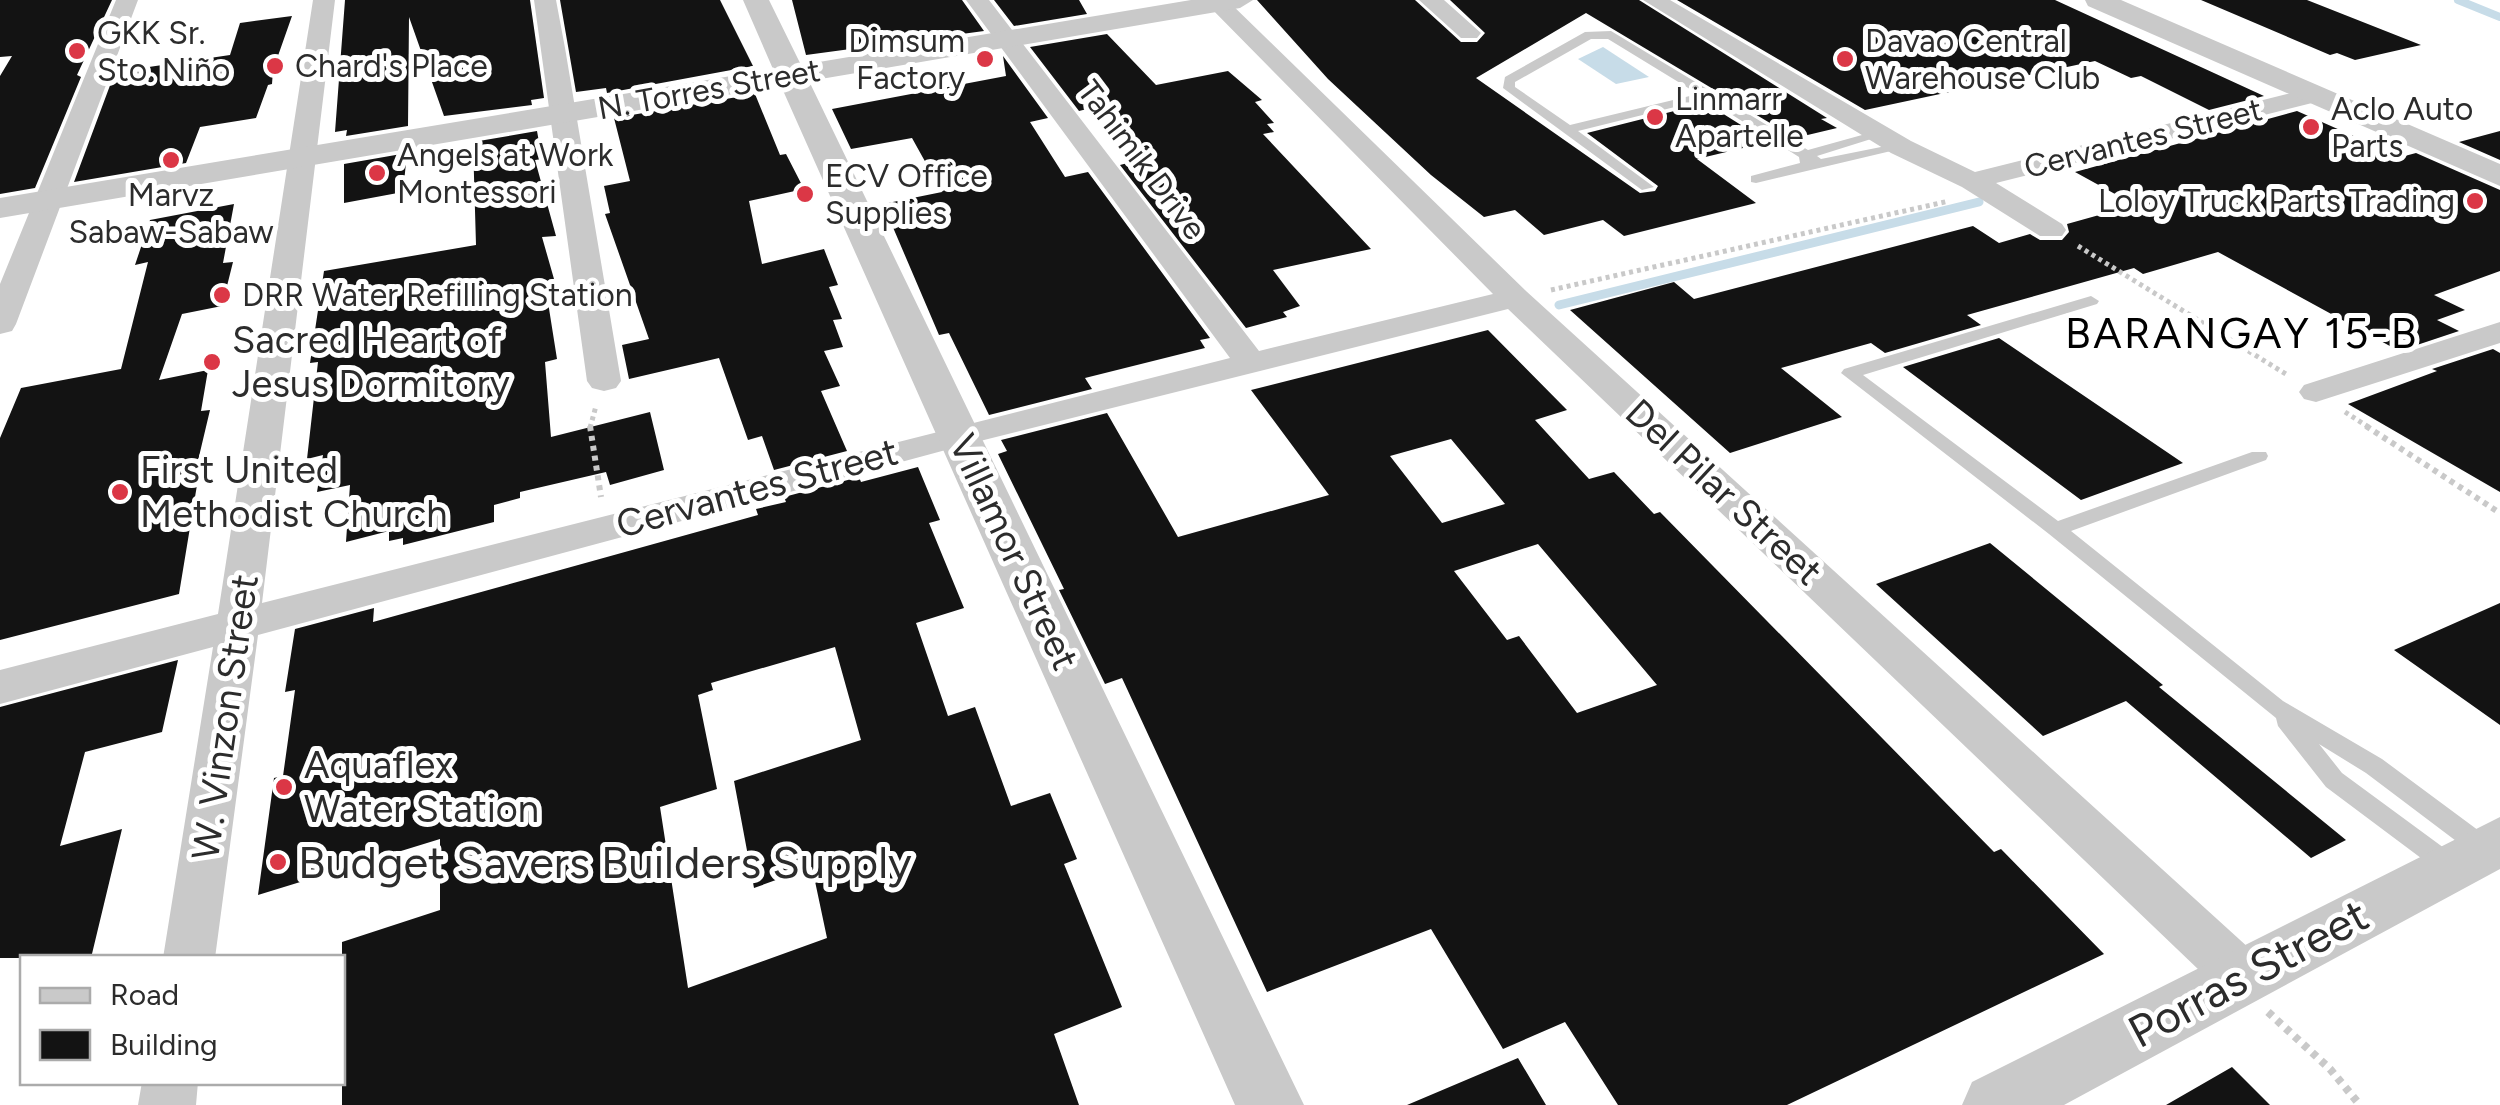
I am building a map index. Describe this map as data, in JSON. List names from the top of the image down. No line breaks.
{"streets":{"street":["N. Torres Street","Cervantes Street","Tahimik Drive","Del Pilar Street","Villamor Street","W. Vinzon Street","Porras Street"]},"crossings":[["N. Torres Street","Tahimik Drive"],["N. Torres Street","Del Pilar Street"],["N. Torres Street","Villamor Street"],["N. Torres Street","W. Vinzon Street"],["Cervantes Street","Tahimik Drive"],["Cervantes Street","Del Pilar Street"],["Cervantes Street","Villamor Street"],["Cervantes Street","W. Vinzon Street"],["Del Pilar Street","Porras Street"]],"districts":["BARANGAY 15-B"],"places":["GKK Sr. Sto. Niño","Dimsum Factory","Davao Central Warehouse Club","Chard's Place","Linmarr Apartelle","Aclo Auto Parts","Marvz Sabaw-Sabaw","Angels at Work Montessori","ECV Office Supplies","Loloy Truck Parts Trading","DRR Water Refilling Station","Sacred Heart of Jesus Dormitory","First United Methodist Church","Aquaflex Water Station","Budget Savers Builders Supply"],"legend":["Road","Building"]}
